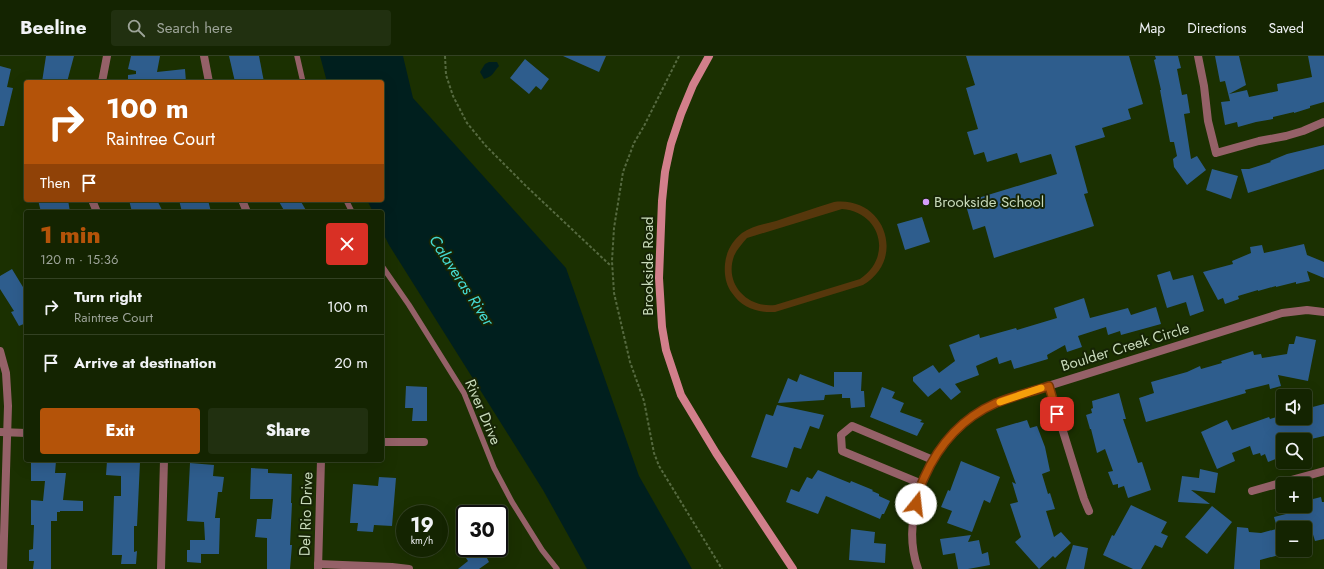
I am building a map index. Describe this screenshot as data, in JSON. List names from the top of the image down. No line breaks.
{"streets":{"street":["Brookside Road","Boulder Creek Circle","Del Rio Drive"],"lane":["River Drive"]},"water":["Calaveras River"],"places":["Brookside School"],"page":{"header":"Beeline","search":"Search here","nav":["Map","Directions","Saved"],"turn":["100 m","Raintree Court"],"then":"Then","heading":["1 min","120 m · 15:36"],"list":[{"name":"Turn right","note":"Raintree Court","value":"100 m"},{"name":"Arrive at destination","value":"20 m"}],"map_buttons":["+","−"],"buttons":["Exit","Share"],"speed":"19 km/h","limit":"30"}}
